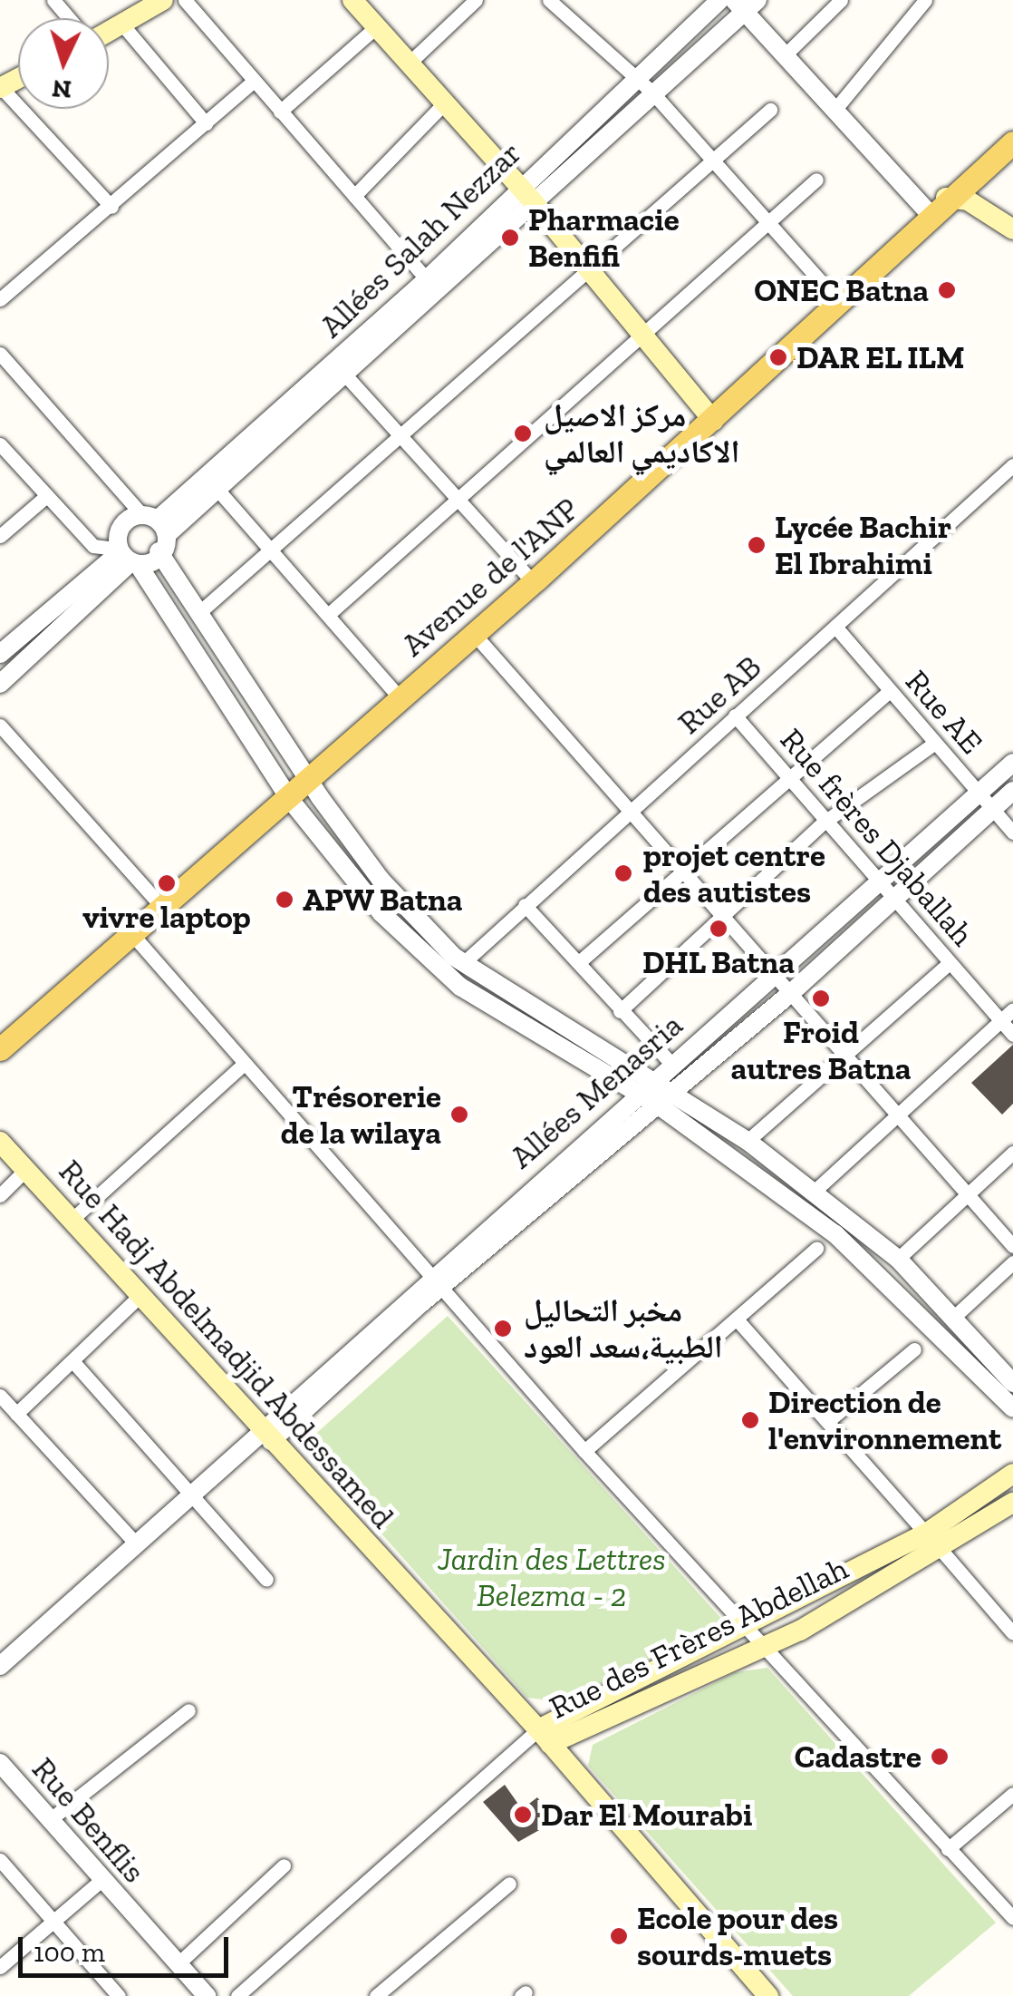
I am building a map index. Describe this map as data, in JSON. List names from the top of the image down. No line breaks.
{"streets":{"main road":["Avenue de l'ANP","Rue Hadj Abdelmadjid Abdessamed","Rue des Frères Abdellah"],"street":["Allées Salah Nezzar","Rue AB","Rue AE","Rue frères Djaballah","Allées Menasria","Rue Benflis"]},"crossings":[["Rue AB","Rue AE"],["Rue AB","Rue frères Djaballah"],["Rue AE","Allées Menasria"],["Rue frères Djaballah","Allées Menasria"],["Allées Menasria","Rue Hadj Abdelmadjid Abdessamed"],["Rue Hadj Abdelmadjid Abdessamed","Rue des Frères Abdellah"]],"parks":["Jardin des Lettres Belezma - 2"],"places":["Pharmacie Benfifi","ONEC Batna","DAR EL ILM","مركز الاصيل الاكاديمي العالمي","Lycée Bachir El Ibrahimi","projet centre des autistes","vivre laptop","APW Batna","DHL Batna","Froid autres Batna","Trésorerie de la wilaya","مخبر التحاليل الطبية،سعد العود","Direction de l'environnement","Cadastre","Dar El Mourabi","Ecole pour des sourds-muets"],"scale_bar":"100 m","north":"bottom"}
